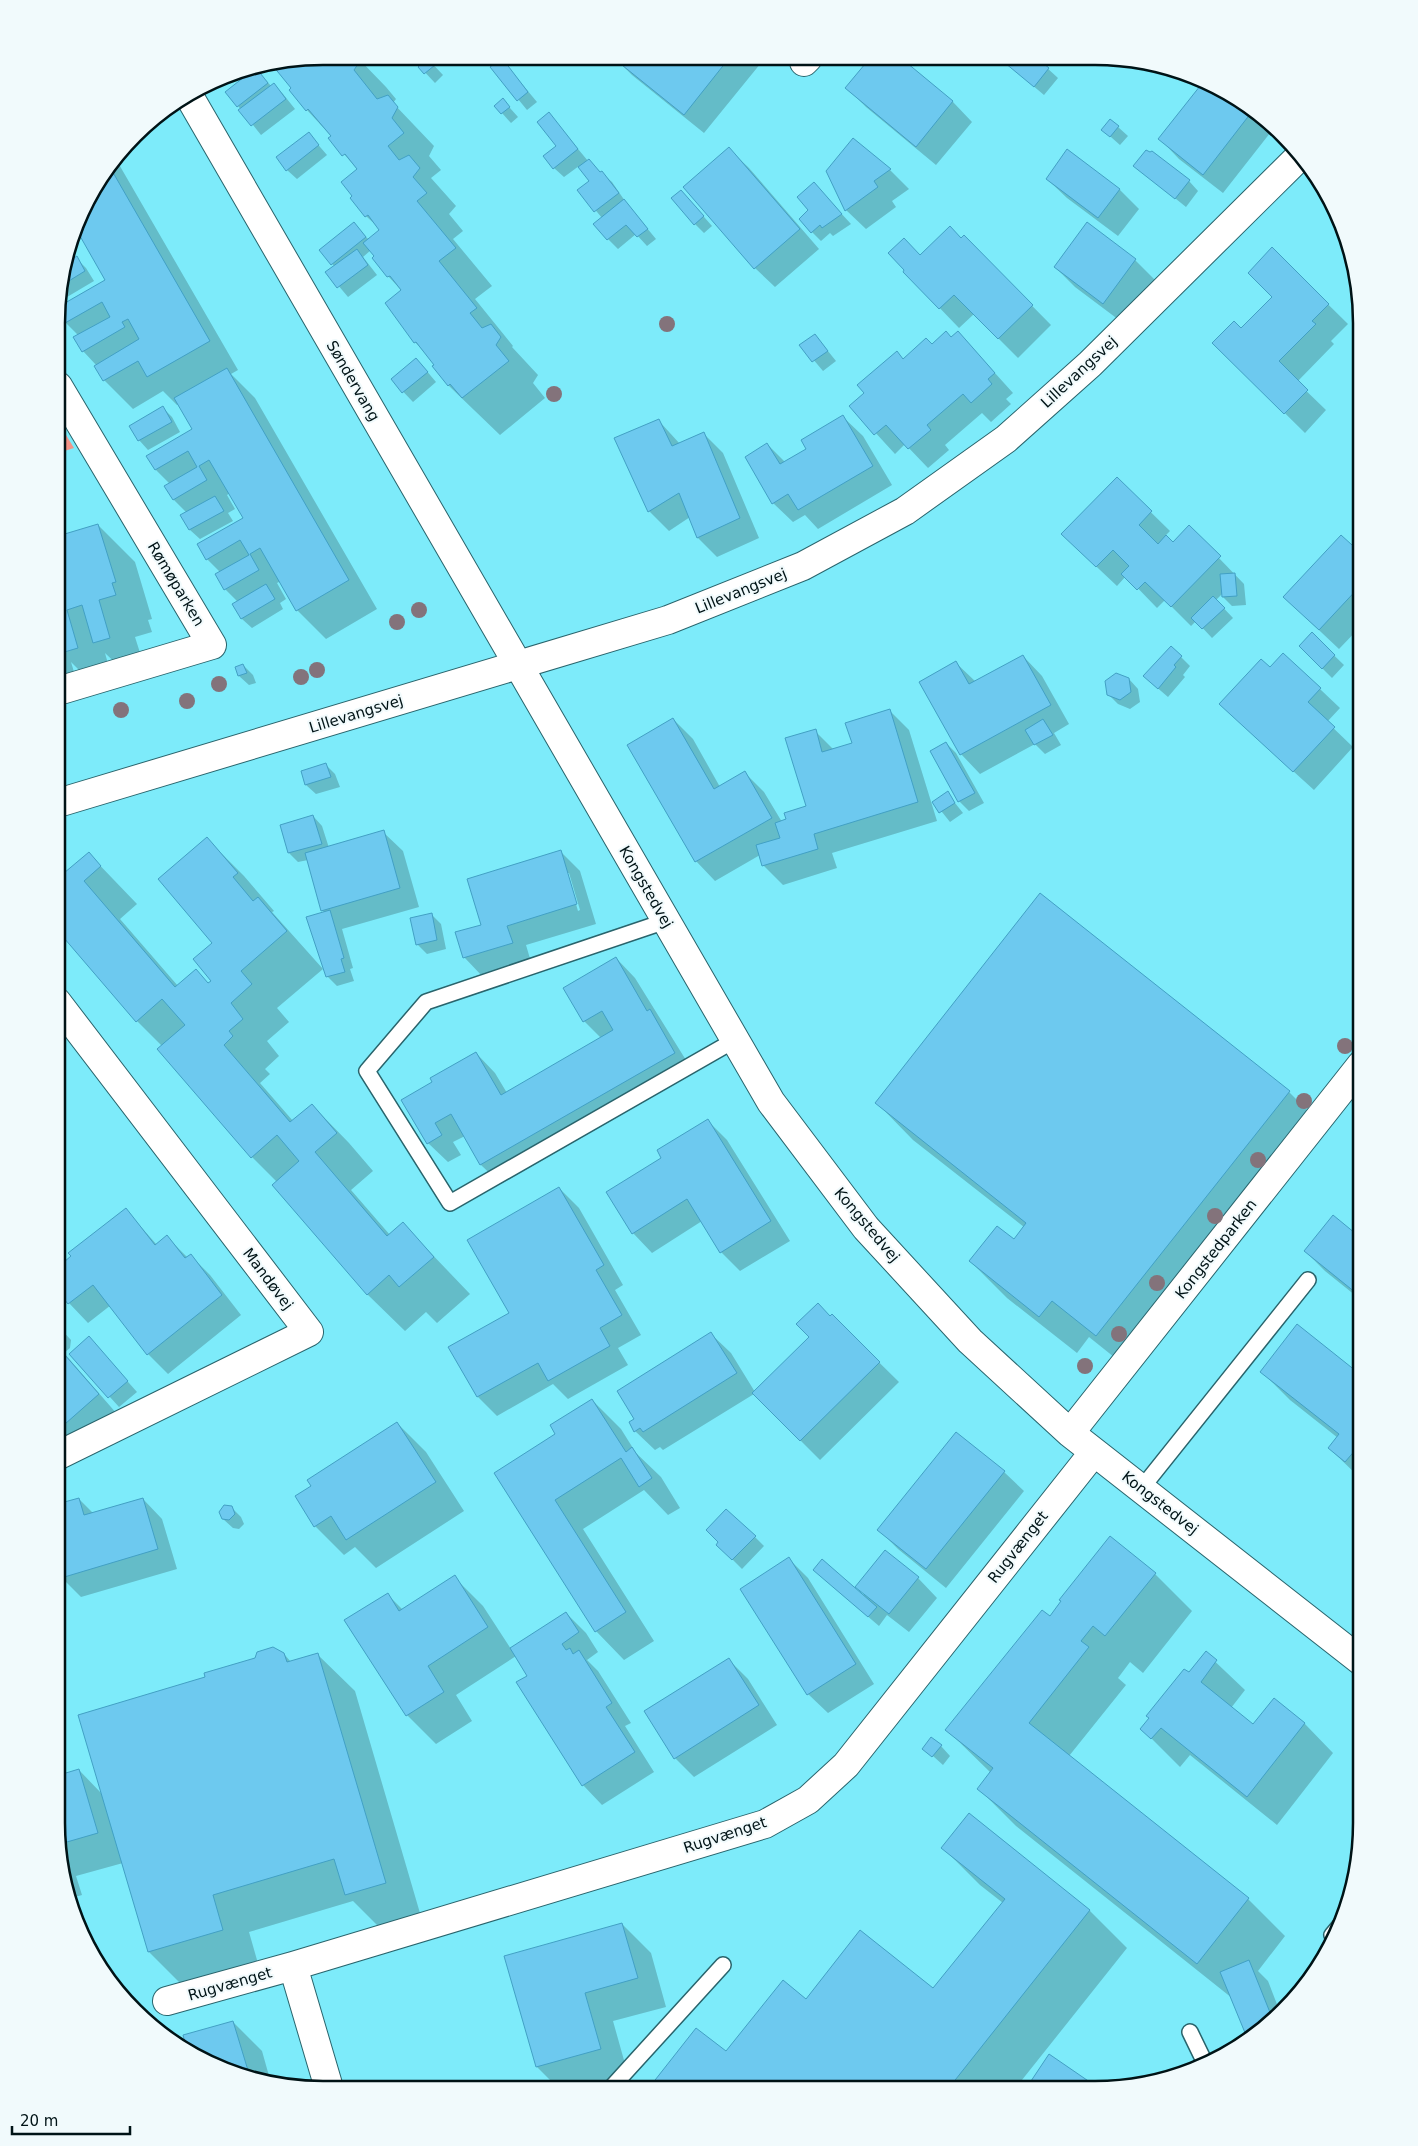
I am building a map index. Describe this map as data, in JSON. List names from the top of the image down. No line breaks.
{"streets":{"street":["Lillevangsvej","Søndervang","Rømøparken","Kongstedvej","Kongstedparken","Mandøvej","Rugvænget"]},"crossings":[["Lillevangsvej","Søndervang"],["Lillevangsvej","Kongstedvej"],["Søndervang","Kongstedvej"],["Kongstedvej","Kongstedparken"],["Kongstedvej","Rugvænget"]],"scale_bar":"20 m"}
